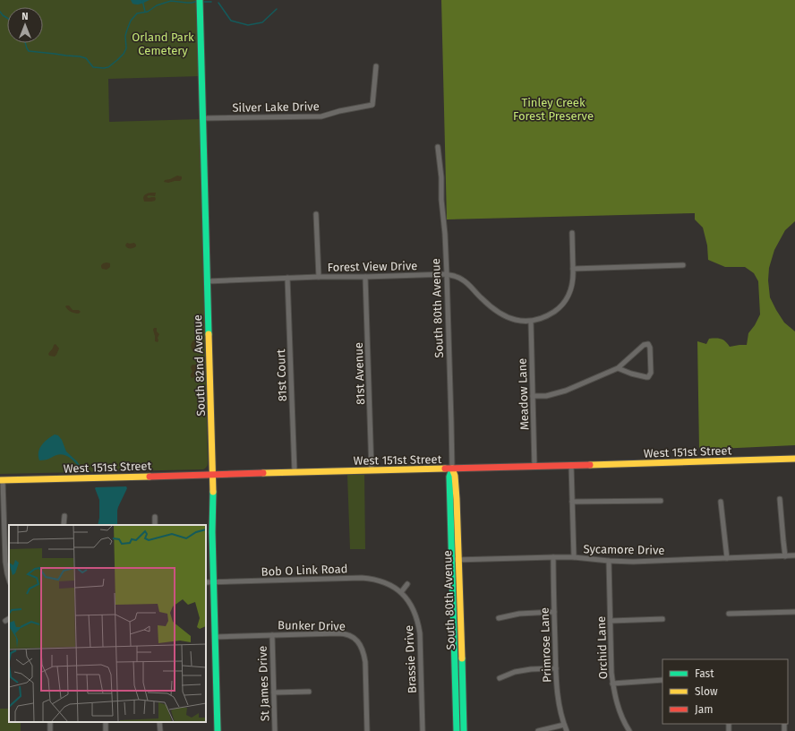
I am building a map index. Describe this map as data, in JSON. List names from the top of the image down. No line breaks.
{"streets":{"street":["Silver Lake Drive","Forest View Drive","South 80th Avenue","South 82nd Avenue","81st Avenue","81st Court","Meadow Lane","West 151st Street","Sycamore Drive","Bob O Link Road","Bunker Drive","Primrose Lane","Orchid Lane","Brassie Drive","St James Drive"]},"crossings":[["Silver Lake Drive","South 82nd Avenue"],["Forest View Drive","South 80th Avenue"],["Forest View Drive","South 82nd Avenue"],["Forest View Drive","81st Avenue"],["Forest View Drive","81st Court"],["Forest View Drive","Meadow Lane"],["South 80th Avenue","West 151st Street"],["South 80th Avenue","Sycamore Drive"],["South 82nd Avenue","West 151st Street"],["South 82nd Avenue","Bob O Link Road"],["South 82nd Avenue","Bunker Drive"],["81st Avenue","West 151st Street"],["81st Court","West 151st Street"],["Meadow Lane","West 151st Street"],["Sycamore Drive","Primrose Lane"],["Sycamore Drive","Orchid Lane"],["Bob O Link Road","Brassie Drive"],["Bunker Drive","St James Drive"]],"parks":["Orland Park Cemetery","Tinley Creek Forest Preserve"],"legend":["Fast","Slow","Jam"],"north":"top"}
